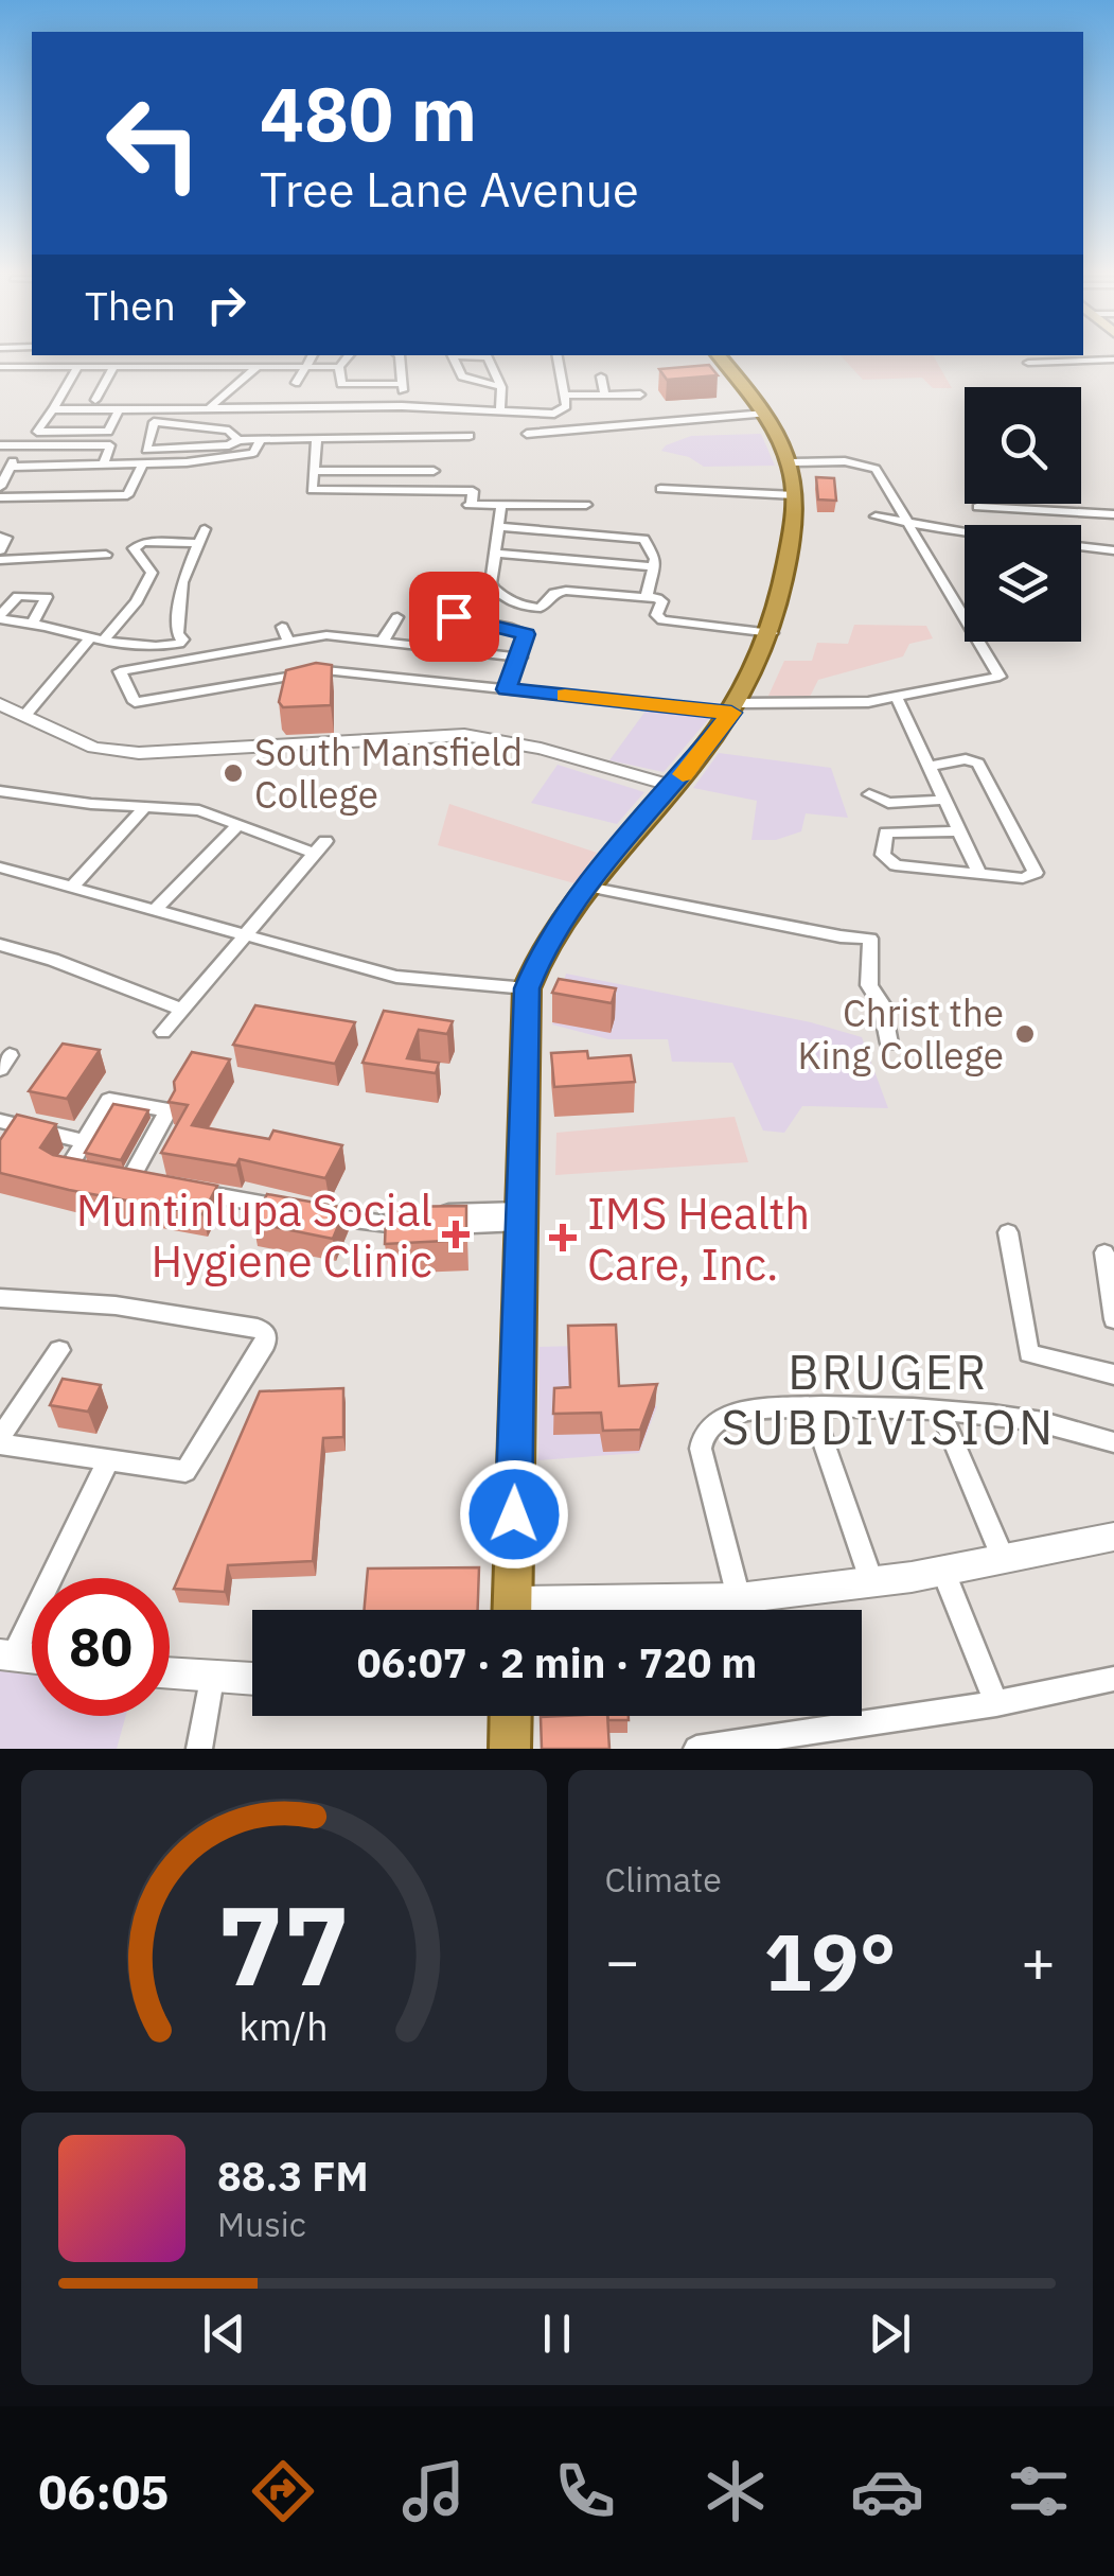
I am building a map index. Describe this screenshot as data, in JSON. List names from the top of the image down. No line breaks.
{"districts":["BRUGER SUBDIVISION"],"places":{"other":["South Mansfield College","Christ the King College"],"health":["Muntinlupa Social Hygiene Clinic","IMS Health Care, Inc."]},"page":{"turn":["480 m","Tree Lane Avenue"],"then":"Then","limit":"80","trip":"06:07 · 2 min · 720 m","tile":"Climate","heat":["−","19°","+"],"song":["88.3 FM","Music"],"tabs":"06:05","gauge":["77","km/h"]}}
